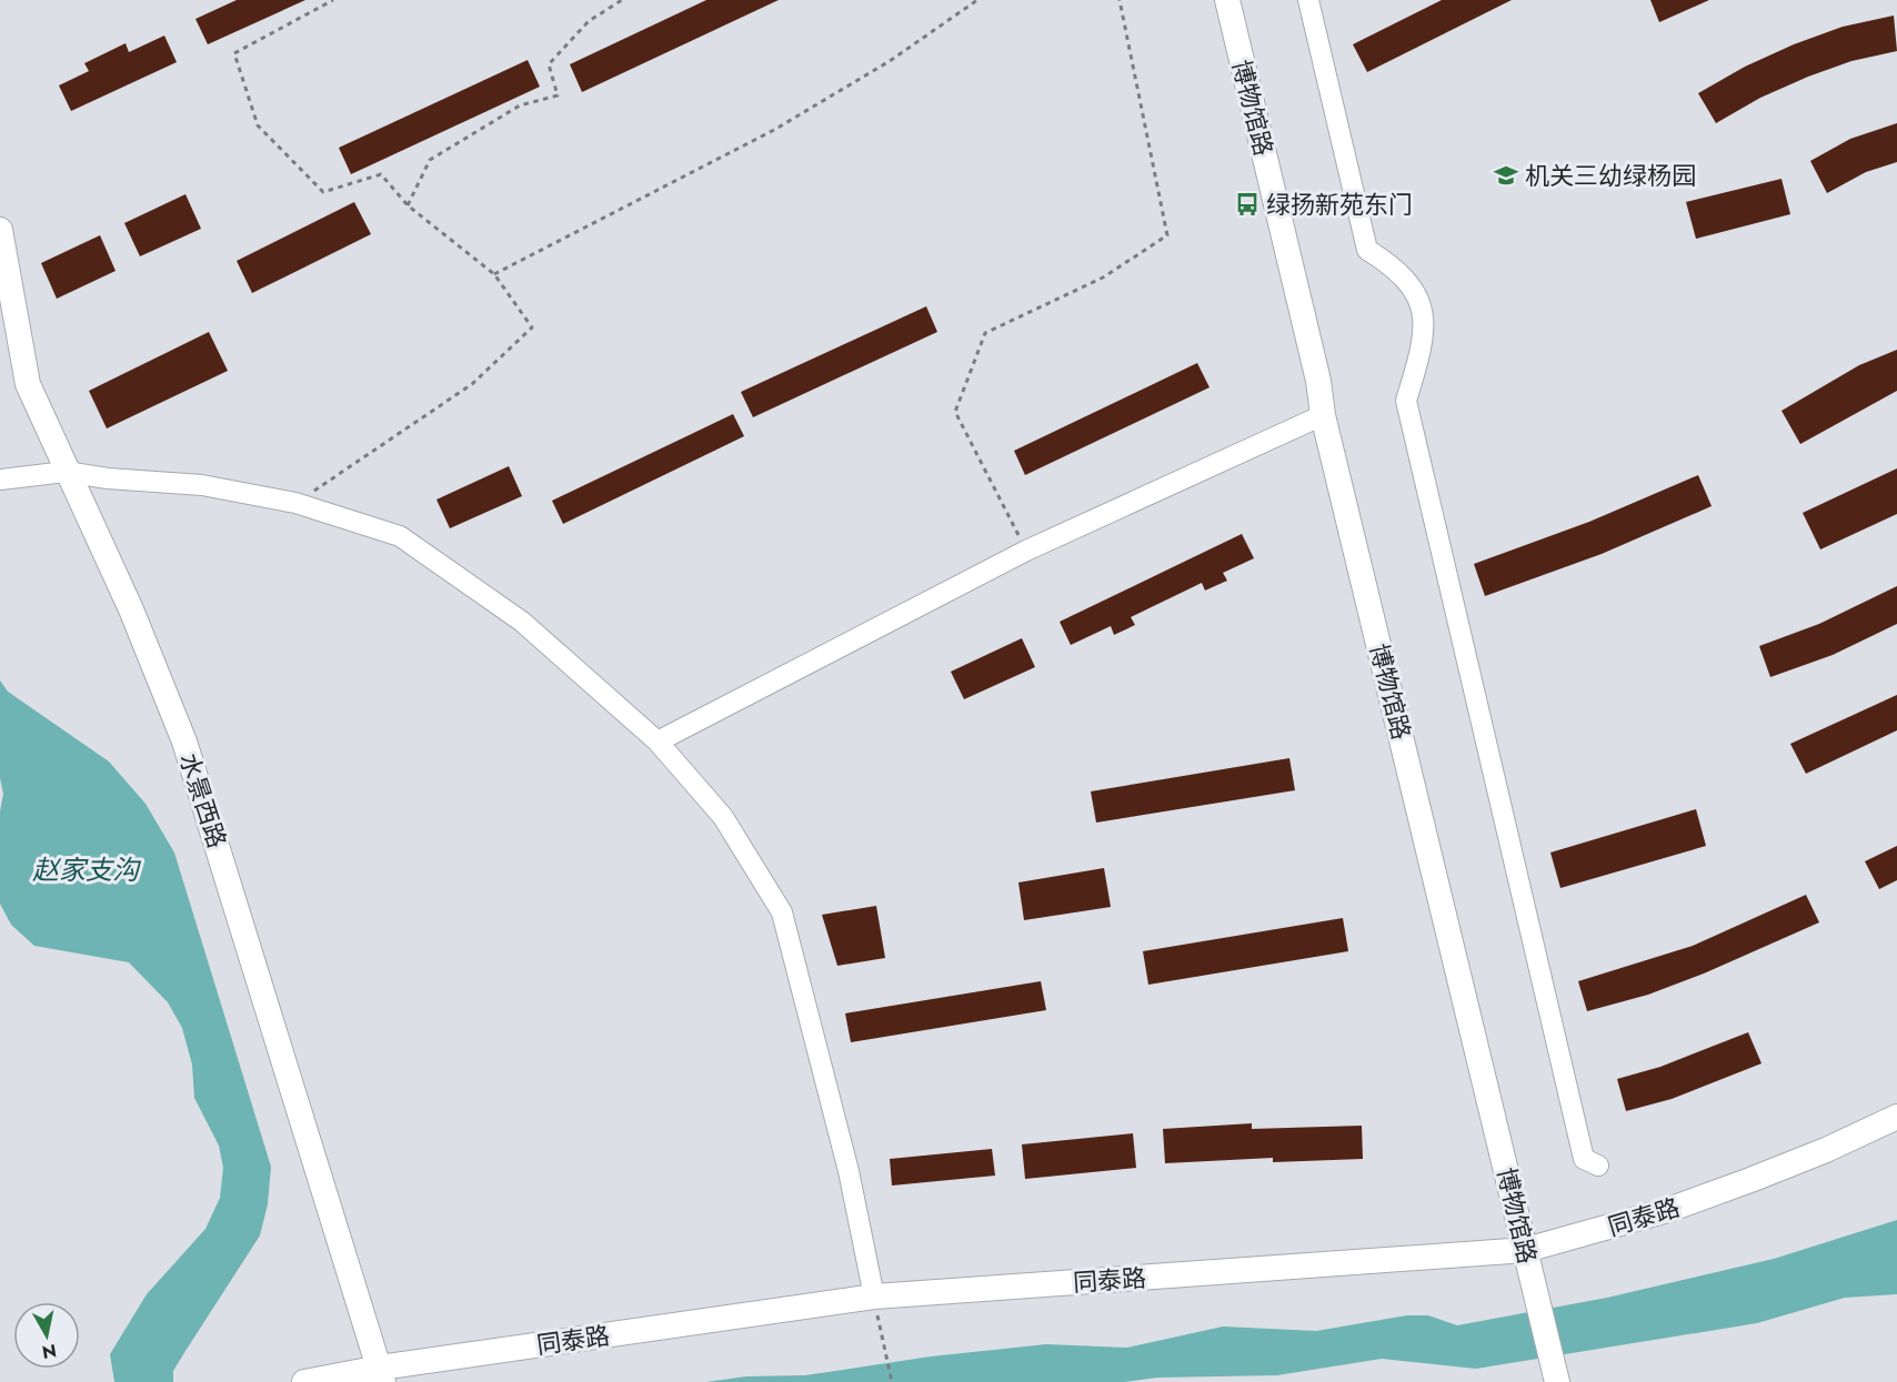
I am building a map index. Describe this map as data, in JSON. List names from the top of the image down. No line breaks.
{"streets":{"street":["博物馆路","水景西路","同泰路"]},"crossings":[["博物馆路","同泰路"],["水景西路","同泰路"]],"water":["赵家支沟"],"places":{"school or university":["机关三幼绿杨园"],"bus stop":["绿扬新苑东门"]},"north":"bottom"}
